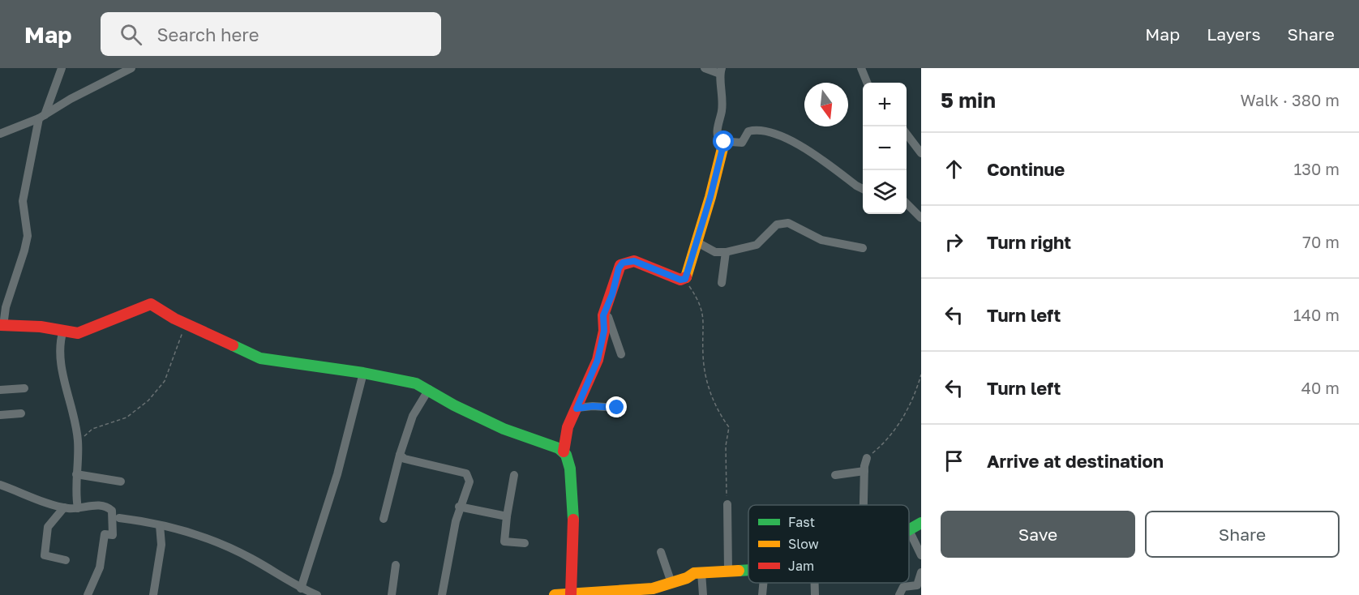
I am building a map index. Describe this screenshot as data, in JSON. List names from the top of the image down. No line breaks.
{"legend":["Fast","Slow","Jam"],"north":"bottom","page":{"header":"Map","search":"Search here","nav":["Map","Layers","Share"],"heading":["5 min","Walk · 380 m"],"map_buttons":["+","−"],"list":[["Continue","130 m"],["Turn right","70 m"],["Turn left","140 m"],["Turn left","40 m"],"Arrive at destination"],"buttons":["Save","Share"]}}
